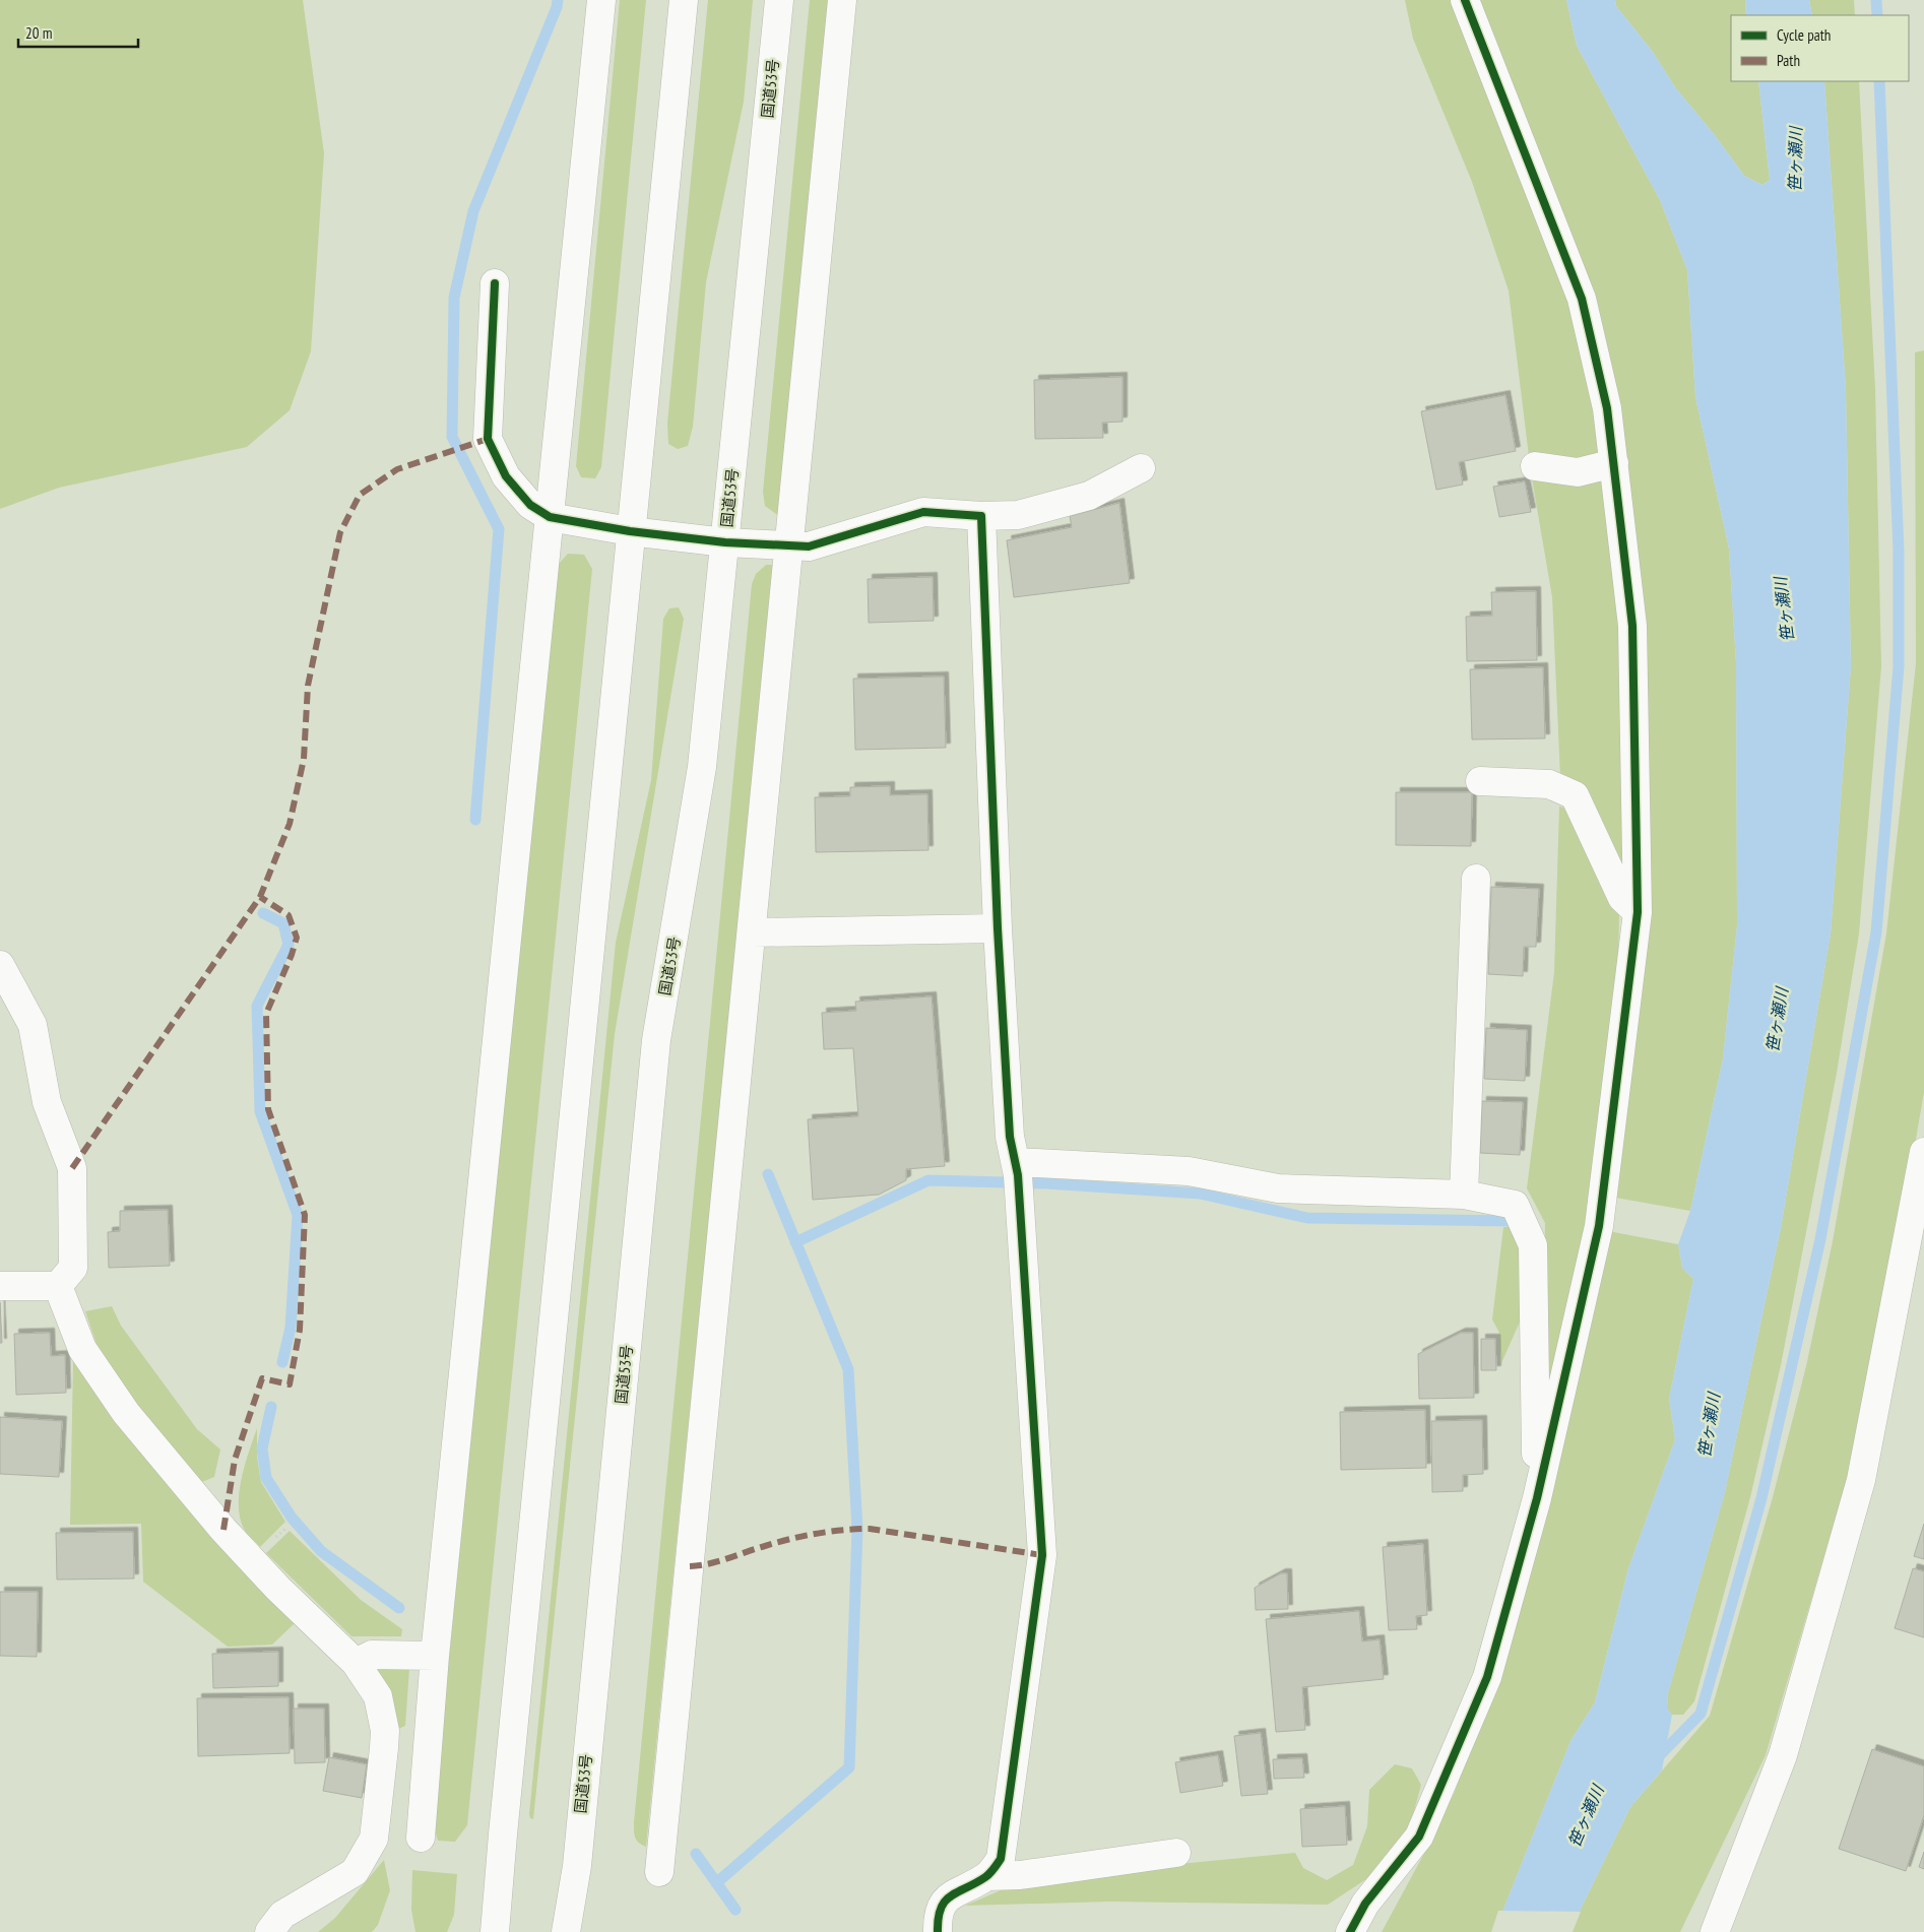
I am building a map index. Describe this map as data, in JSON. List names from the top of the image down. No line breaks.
{"streets":{"main road":["国道53号"]},"water":["笹ヶ瀬川"],"legend":["Cycle path","Path"],"scale_bar":"20 m"}
